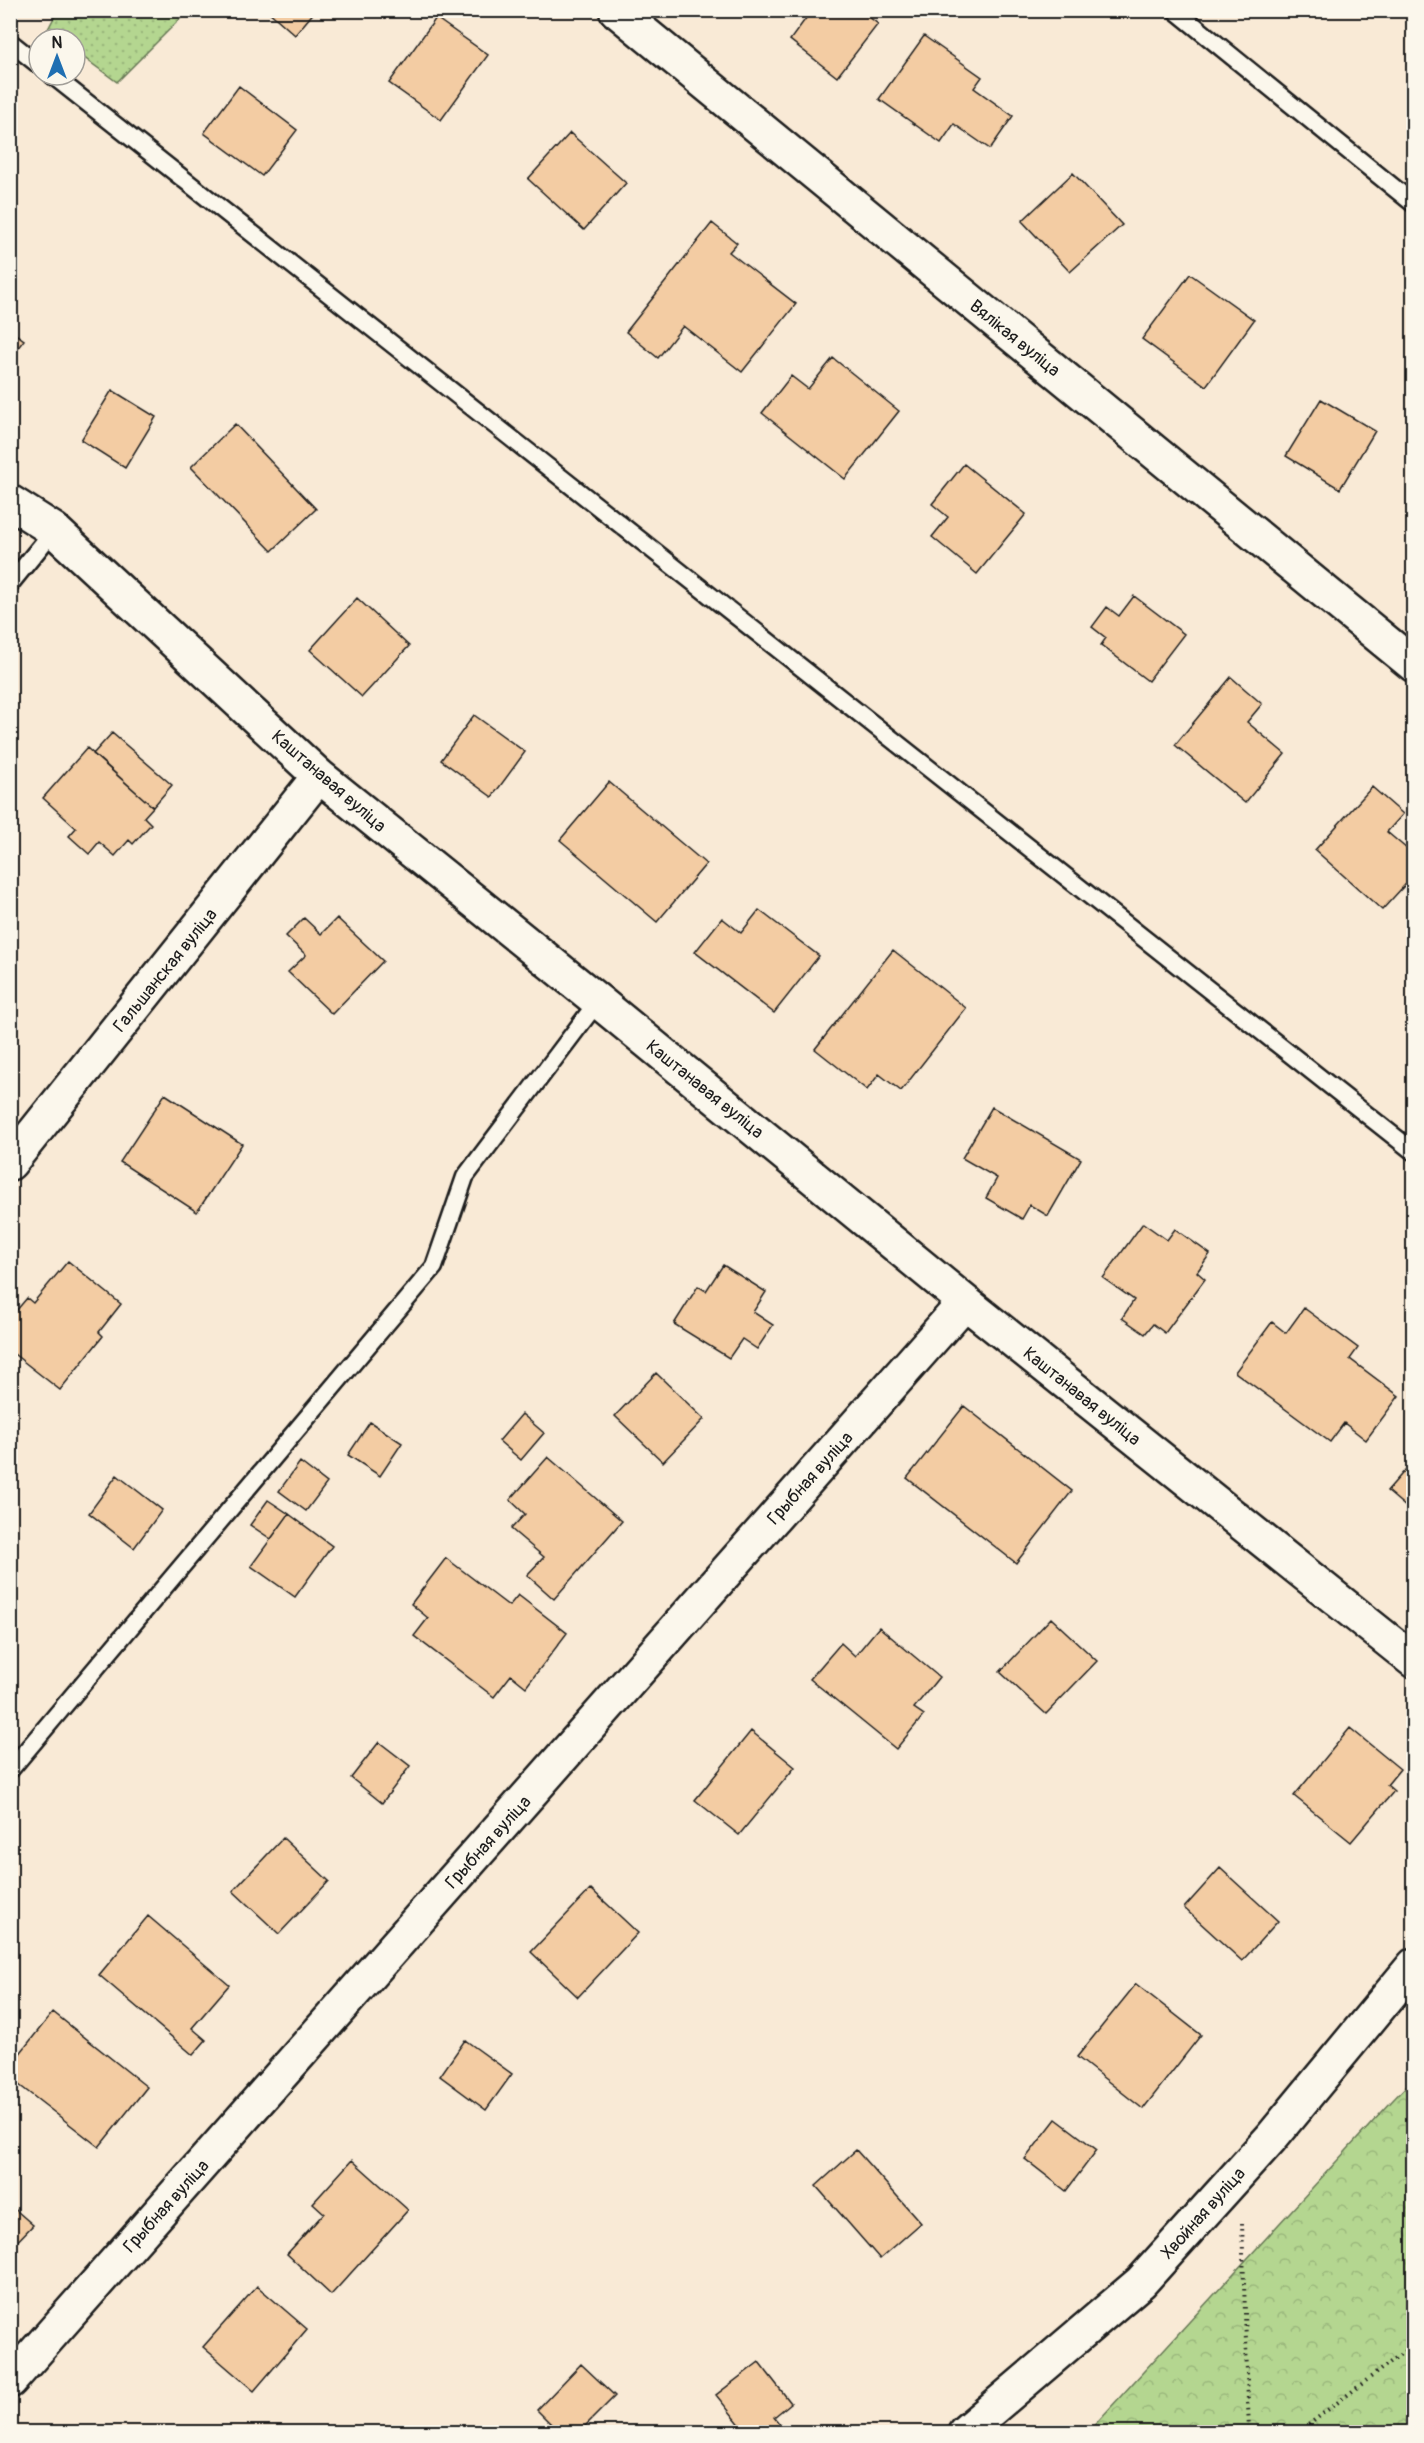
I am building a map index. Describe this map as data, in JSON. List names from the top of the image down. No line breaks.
{"streets":{"street":["Вялікая вуліца","Каштанавая вуліца","Гальшанская вуліца","Грыбная вуліца","Хвойная вуліца"]},"crossings":[["Каштанавая вуліца","Гальшанская вуліца"],["Каштанавая вуліца","Грыбная вуліца"]],"north":"top"}
